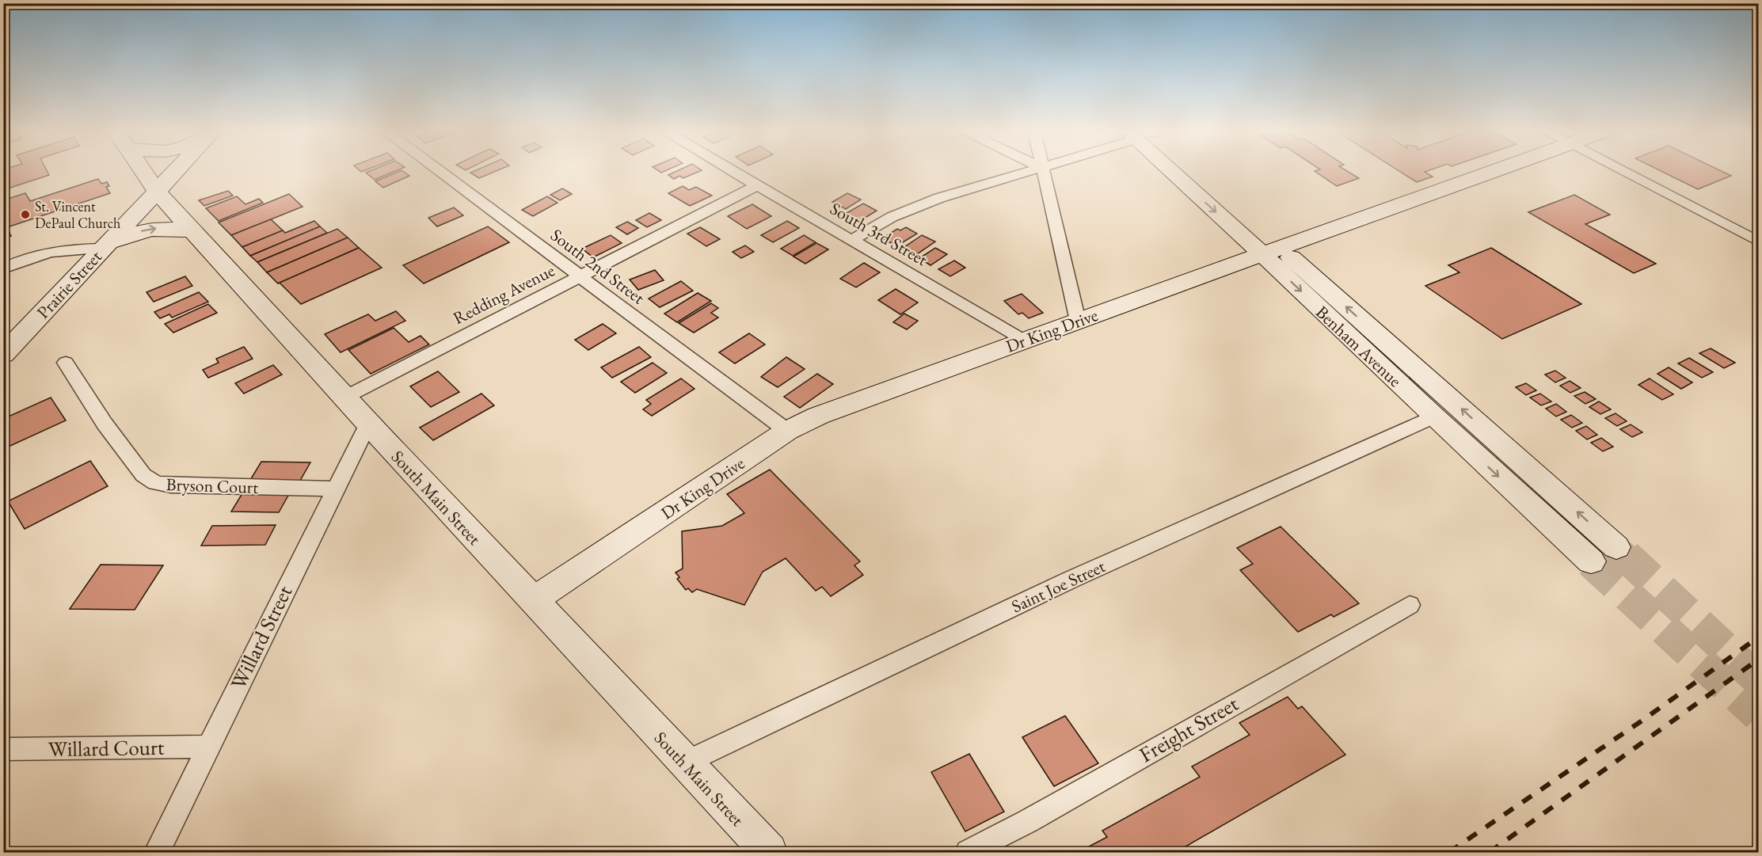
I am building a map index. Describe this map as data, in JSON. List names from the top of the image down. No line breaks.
{"streets":{"street":["South 3rd Street","South 2nd Street","Prairie Street","Redding Avenue","Dr King Drive","Benham Avenue","Bryson Court","South Main Street","Saint Joe Street","Willard Street","Freight Street","Willard Court"]},"crossings":[["South 3rd Street","Redding Avenue"],["South 3rd Street","Dr King Drive"],["South 2nd Street","Redding Avenue"],["South 2nd Street","Dr King Drive"],["Prairie Street","South Main Street"],["Redding Avenue","South Main Street"],["Dr King Drive","Benham Avenue"],["Dr King Drive","South Main Street"],["Benham Avenue","Saint Joe Street"],["Bryson Court","Willard Street"],["South Main Street","Saint Joe Street"],["South Main Street","Willard Street"],["Willard Street","Willard Court"]],"places":["St. Vincent DePaul Church"]}
